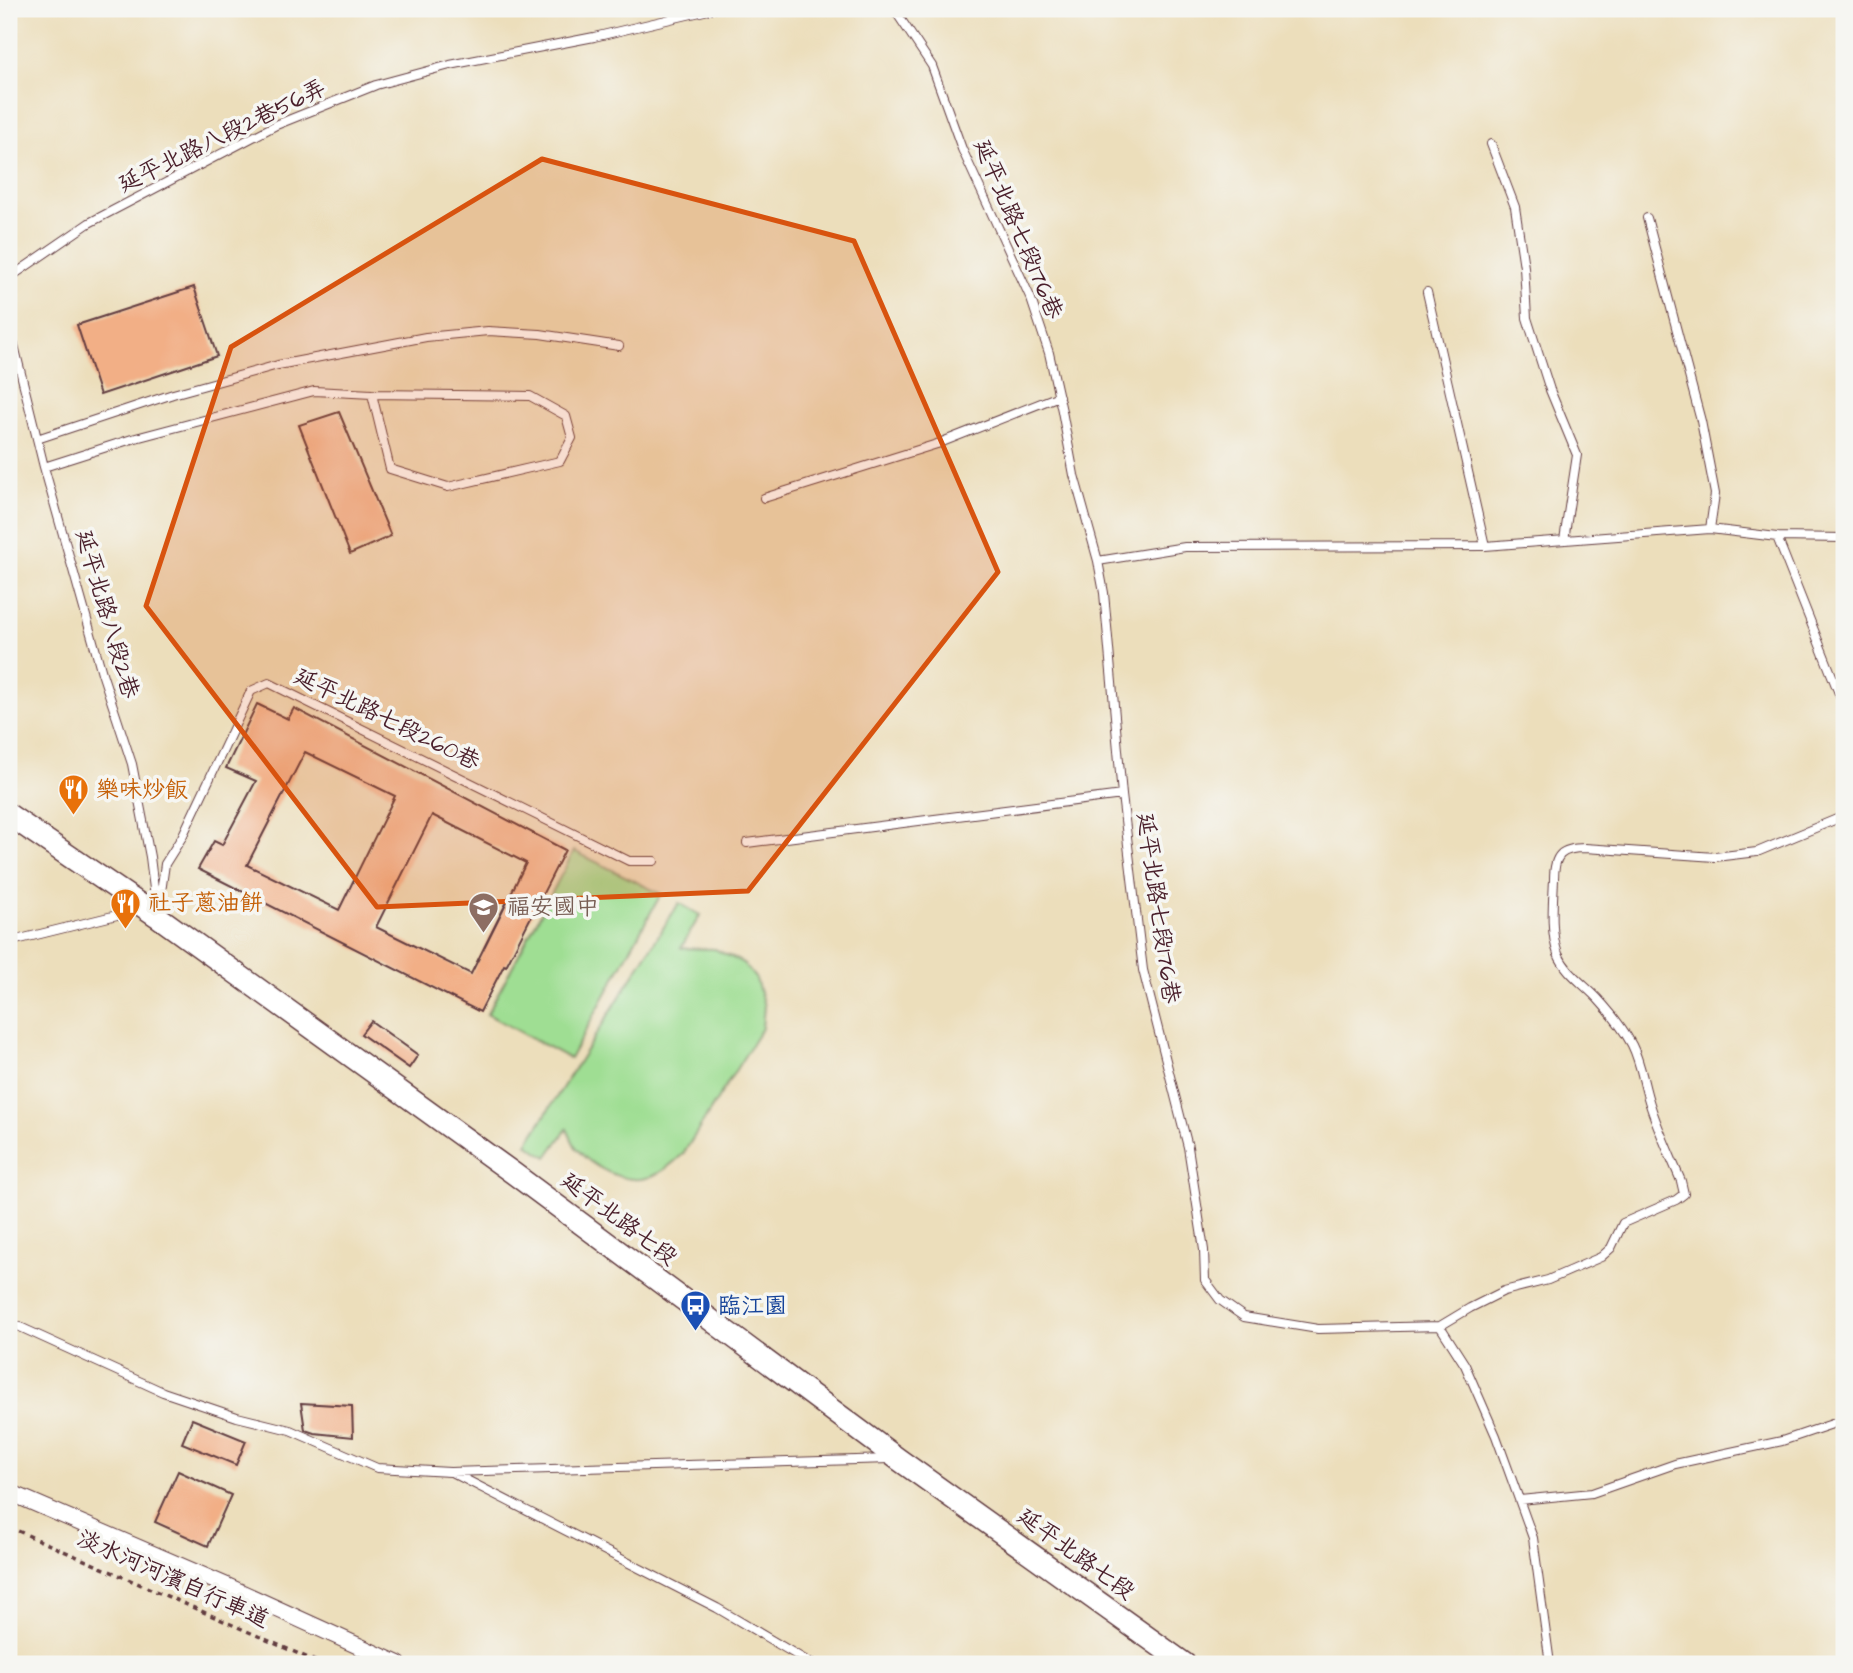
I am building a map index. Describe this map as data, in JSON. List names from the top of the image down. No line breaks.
{"streets":{"street":["延平北路七段"],"lane":["延平北路八段2巷56弄","延平北路七段176巷","延平北路八段2巷","延平北路七段260巷"],"path":["淡水河河濱自行車道"]},"crossings":[["延平北路八段2巷","延平北路七段260巷"],["延平北路八段2巷","延平北路七段"],["延平北路七段260巷","延平北路七段"]],"places":{"restaurant":["樂味炒飯","社子蔥油餅"],"school or university":["福安國中"],"bus stop":["臨江園"]}}
